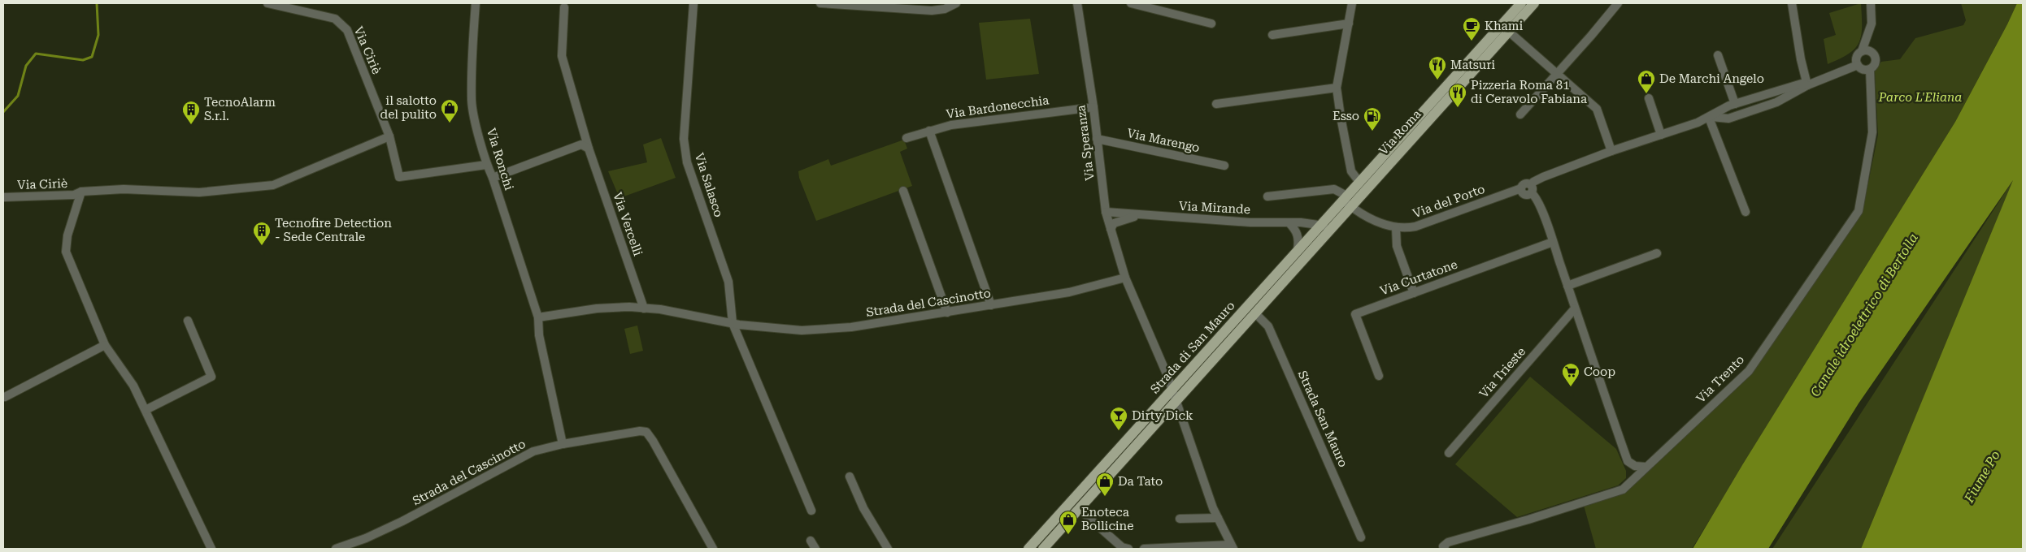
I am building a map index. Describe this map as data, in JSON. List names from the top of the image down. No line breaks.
{"streets":{"main road":["Via Roma","Strada di San Mauro"],"street":["Via Ciriè","Via Bardonecchia","Via Marengo","Via Speranza","Via Ronchi","Via Salasco","Via del Porto","Via Mirande","Via Vercelli","Via Curtatone","Strada del Cascinotto","Via Trieste","Via Trento","Strada San Mauro"]},"crossings":[["Via Ciriè","Via Ronchi"],["Via Bardonecchia","Via Speranza"],["Via Roma","Via del Porto"],["Via Roma","Via Mirande"],["Via Roma","Strada di San Mauro"],["Via Marengo","Via Speranza"],["Via Speranza","Via Mirande"],["Via Speranza","Strada del Cascinotto"],["Via Speranza","Strada di San Mauro"],["Via Ronchi","Strada del Cascinotto"],["Via Salasco","Strada del Cascinotto"],["Via Vercelli","Strada del Cascinotto"],["Strada di San Mauro","Strada San Mauro"]],"water":["Canale idroelettrico di Bertolla","Fiume Po"],"parks":["Parco L'Eliana"],"places":{"cafe":["Khami"],"restaurant":["Matsuri","Pizzeria Roma 81 di Ceravolo Fabiana"],"shop":["De Marchi Angelo","il salotto del pulito","Da Tato","Enoteca Bollicine"],"building":["TecnoAlarm S.r.l.","Tecnofire Detection - Sede Centrale"],"fuel station":["Esso"],"supermarket":["Coop"],"bar":["Dirty Dick"]}}
